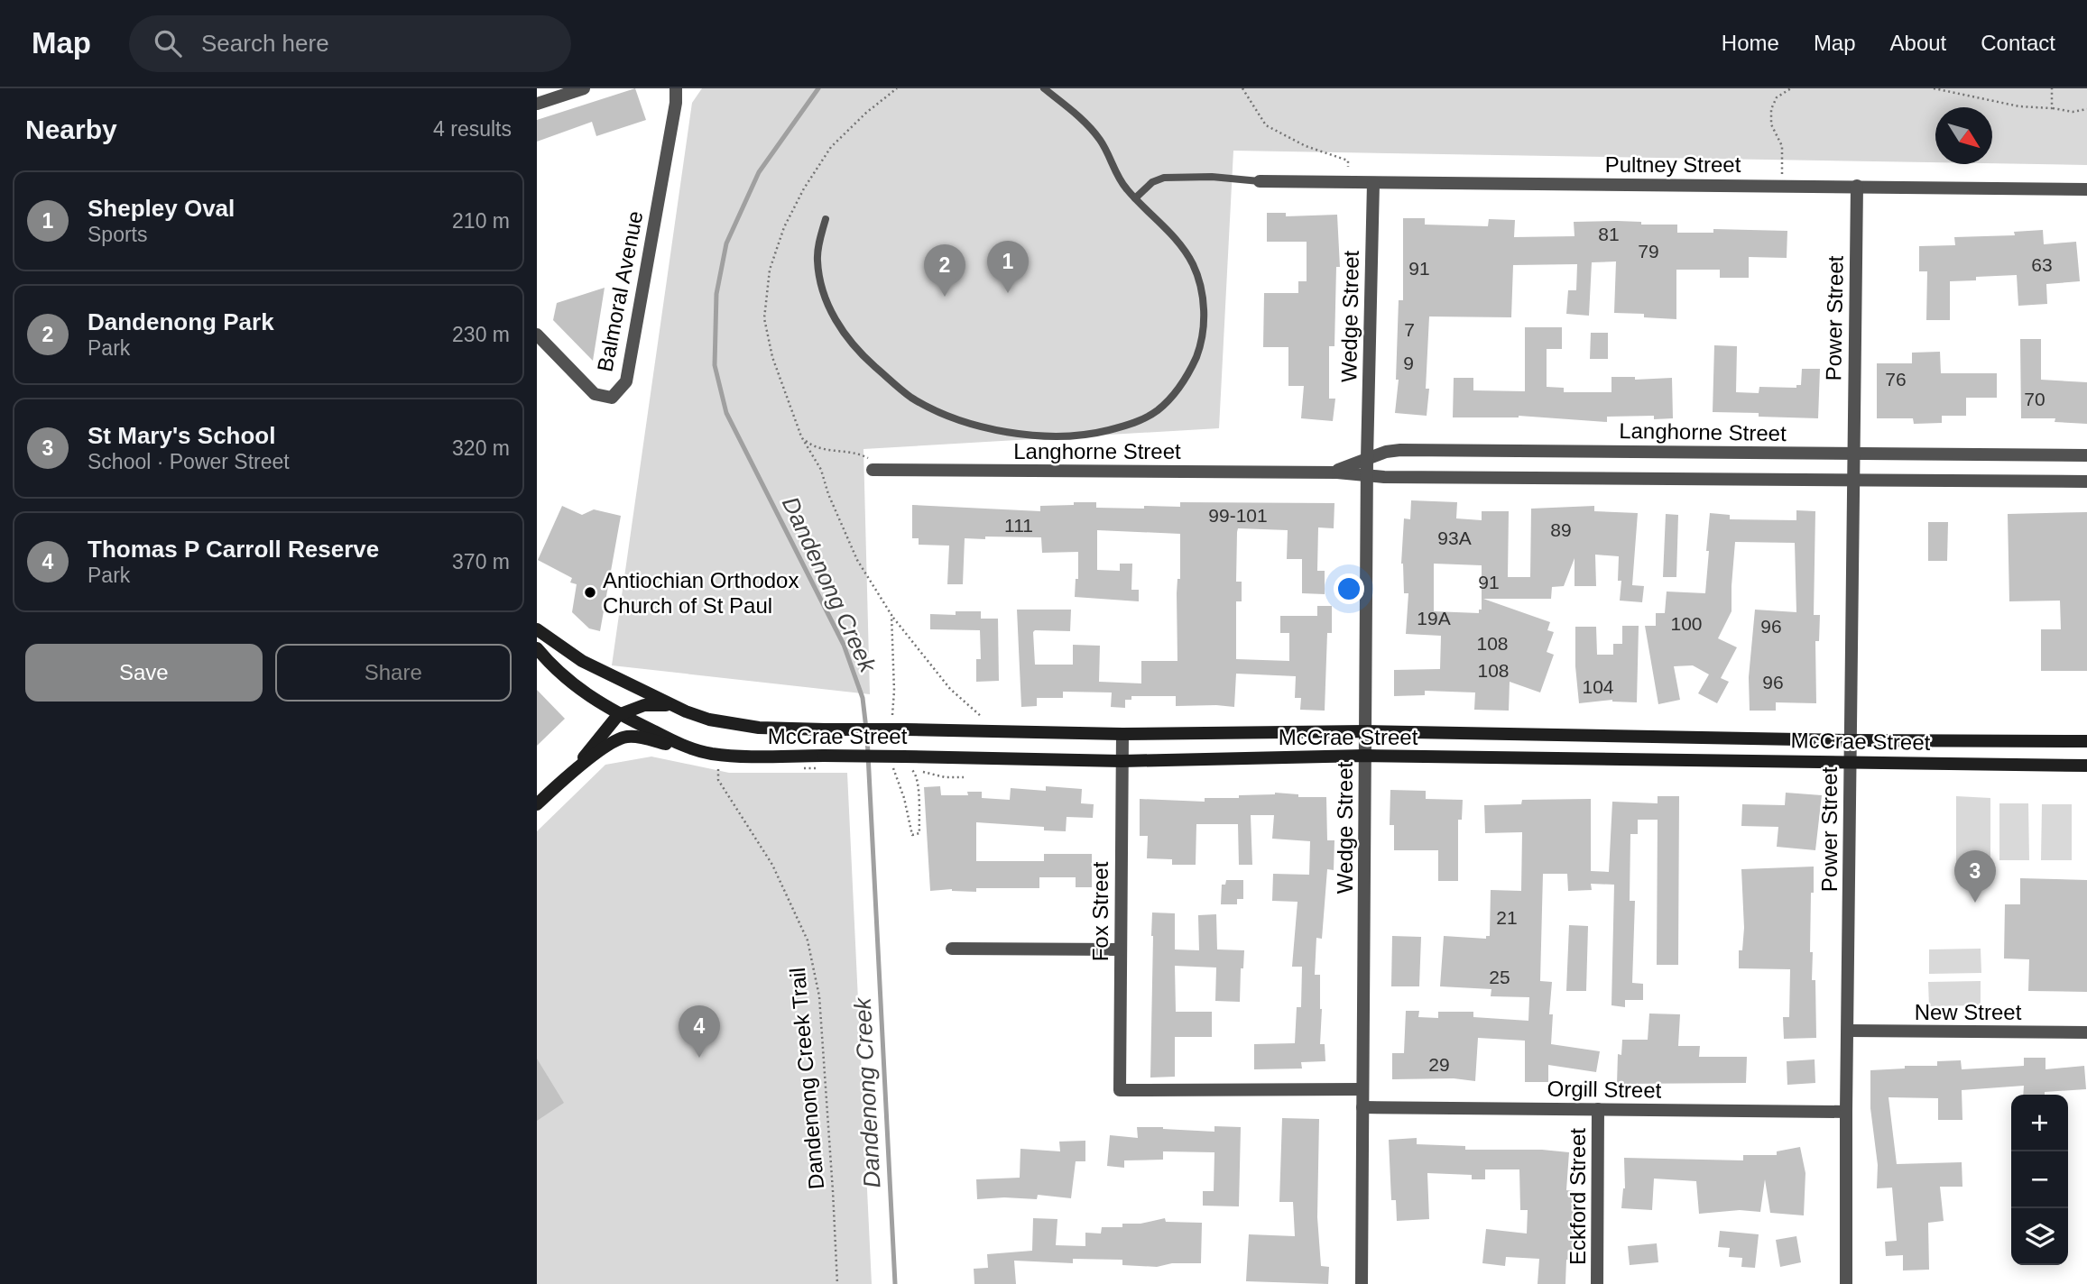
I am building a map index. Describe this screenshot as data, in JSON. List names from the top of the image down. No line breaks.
{"streets":{"main road":["McCrae Street"],"street":["Pultney Street","Balmoral Avenue","Wedge Street","Power Street","Langhorne Street","Fox Street","New Street","Orgill Street","Eckford Street"],"path":["Dandenong Creek Trail"]},"crossings":[["Pultney Street","Wedge Street"],["Pultney Street","Power Street"],["Wedge Street","Langhorne Street"],["Wedge Street","McCrae Street"],["Wedge Street","Fox Street"],["Wedge Street","Orgill Street"],["Power Street","Langhorne Street"],["Power Street","McCrae Street"],["Power Street","New Street"],["Power Street","Orgill Street"],["McCrae Street","Fox Street"],["Orgill Street","Eckford Street"]],"water":["Dandenong Creek"],"places":["Antiochian Orthodox Church of St Paul"],"house_numbers":["81","79","63","91","7","9","76","70","99-101","111","89","93A","91","19A","100","96","108","108","96","104","21","25","29"],"north":"bottom right","page":{"header":"Map","search":"Search here","nav":["Home","Map","About","Contact"],"heading":["Nearby","4 results"],"list":[{"mark":"1","name":"Shepley Oval","note":"Sports","value":"210 m"},{"mark":"2","name":"Dandenong Park","note":"Park","value":"230 m"},{"mark":"3","name":"St Mary's School","note":"School · Power Street","value":"320 m"},{"mark":"4","name":"Thomas P Carroll Reserve","note":"Park","value":"370 m"}],"pins":["1","2","3","4"],"buttons":["Save","Share"],"map_buttons":["+","−"]}}
